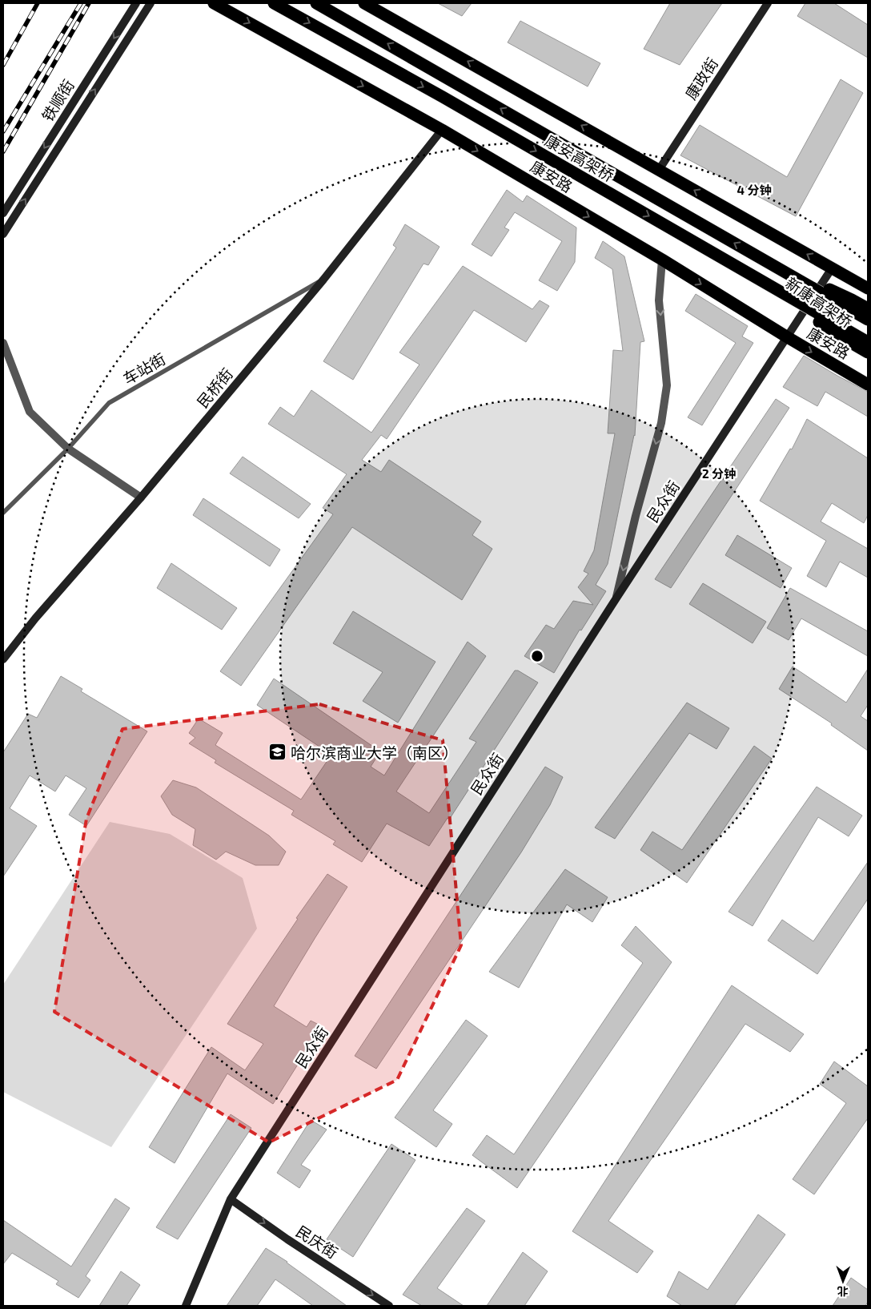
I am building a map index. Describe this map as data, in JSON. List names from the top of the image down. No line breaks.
{"streets":{"highway":["康安高架桥","康安路","新康高架桥"],"main road":["康政街","铁顺街","民桥街","民众街","民庆街"],"lane":["车站街"]},"crossings":[["康安高架桥","新康高架桥"],["康安路","民桥街"],["康安路","民众街"],["车站街","民桥街"],["民众街","民庆街"]],"one_way":["民庆街"],"places":{"school or university":["哈尔滨商业大学（南区）"]},"north":"bottom","rings":["4 分钟","2 分钟"]}
